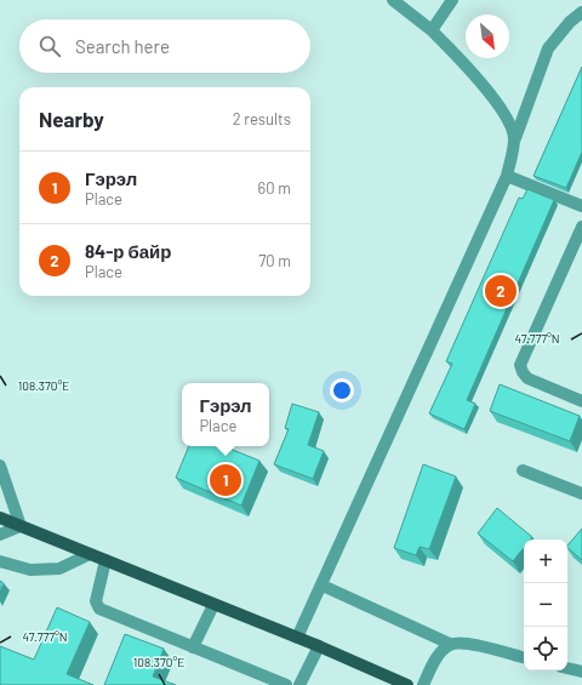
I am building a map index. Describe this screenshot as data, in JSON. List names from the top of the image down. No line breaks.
{"north":"bottom right","page":{"search":"Search here","heading":["Nearby","2 results"],"list":[{"mark":"1","name":"Гэрэл","note":"Place","value":"60 m"},{"mark":"2","name":"84-р байр","note":"Place","value":"70 m"}],"pins":["2","1"],"popup":["Гэрэл","Place"],"map_buttons":["+","−"]},"coordinates":["47.777°N","108.370°E"]}
